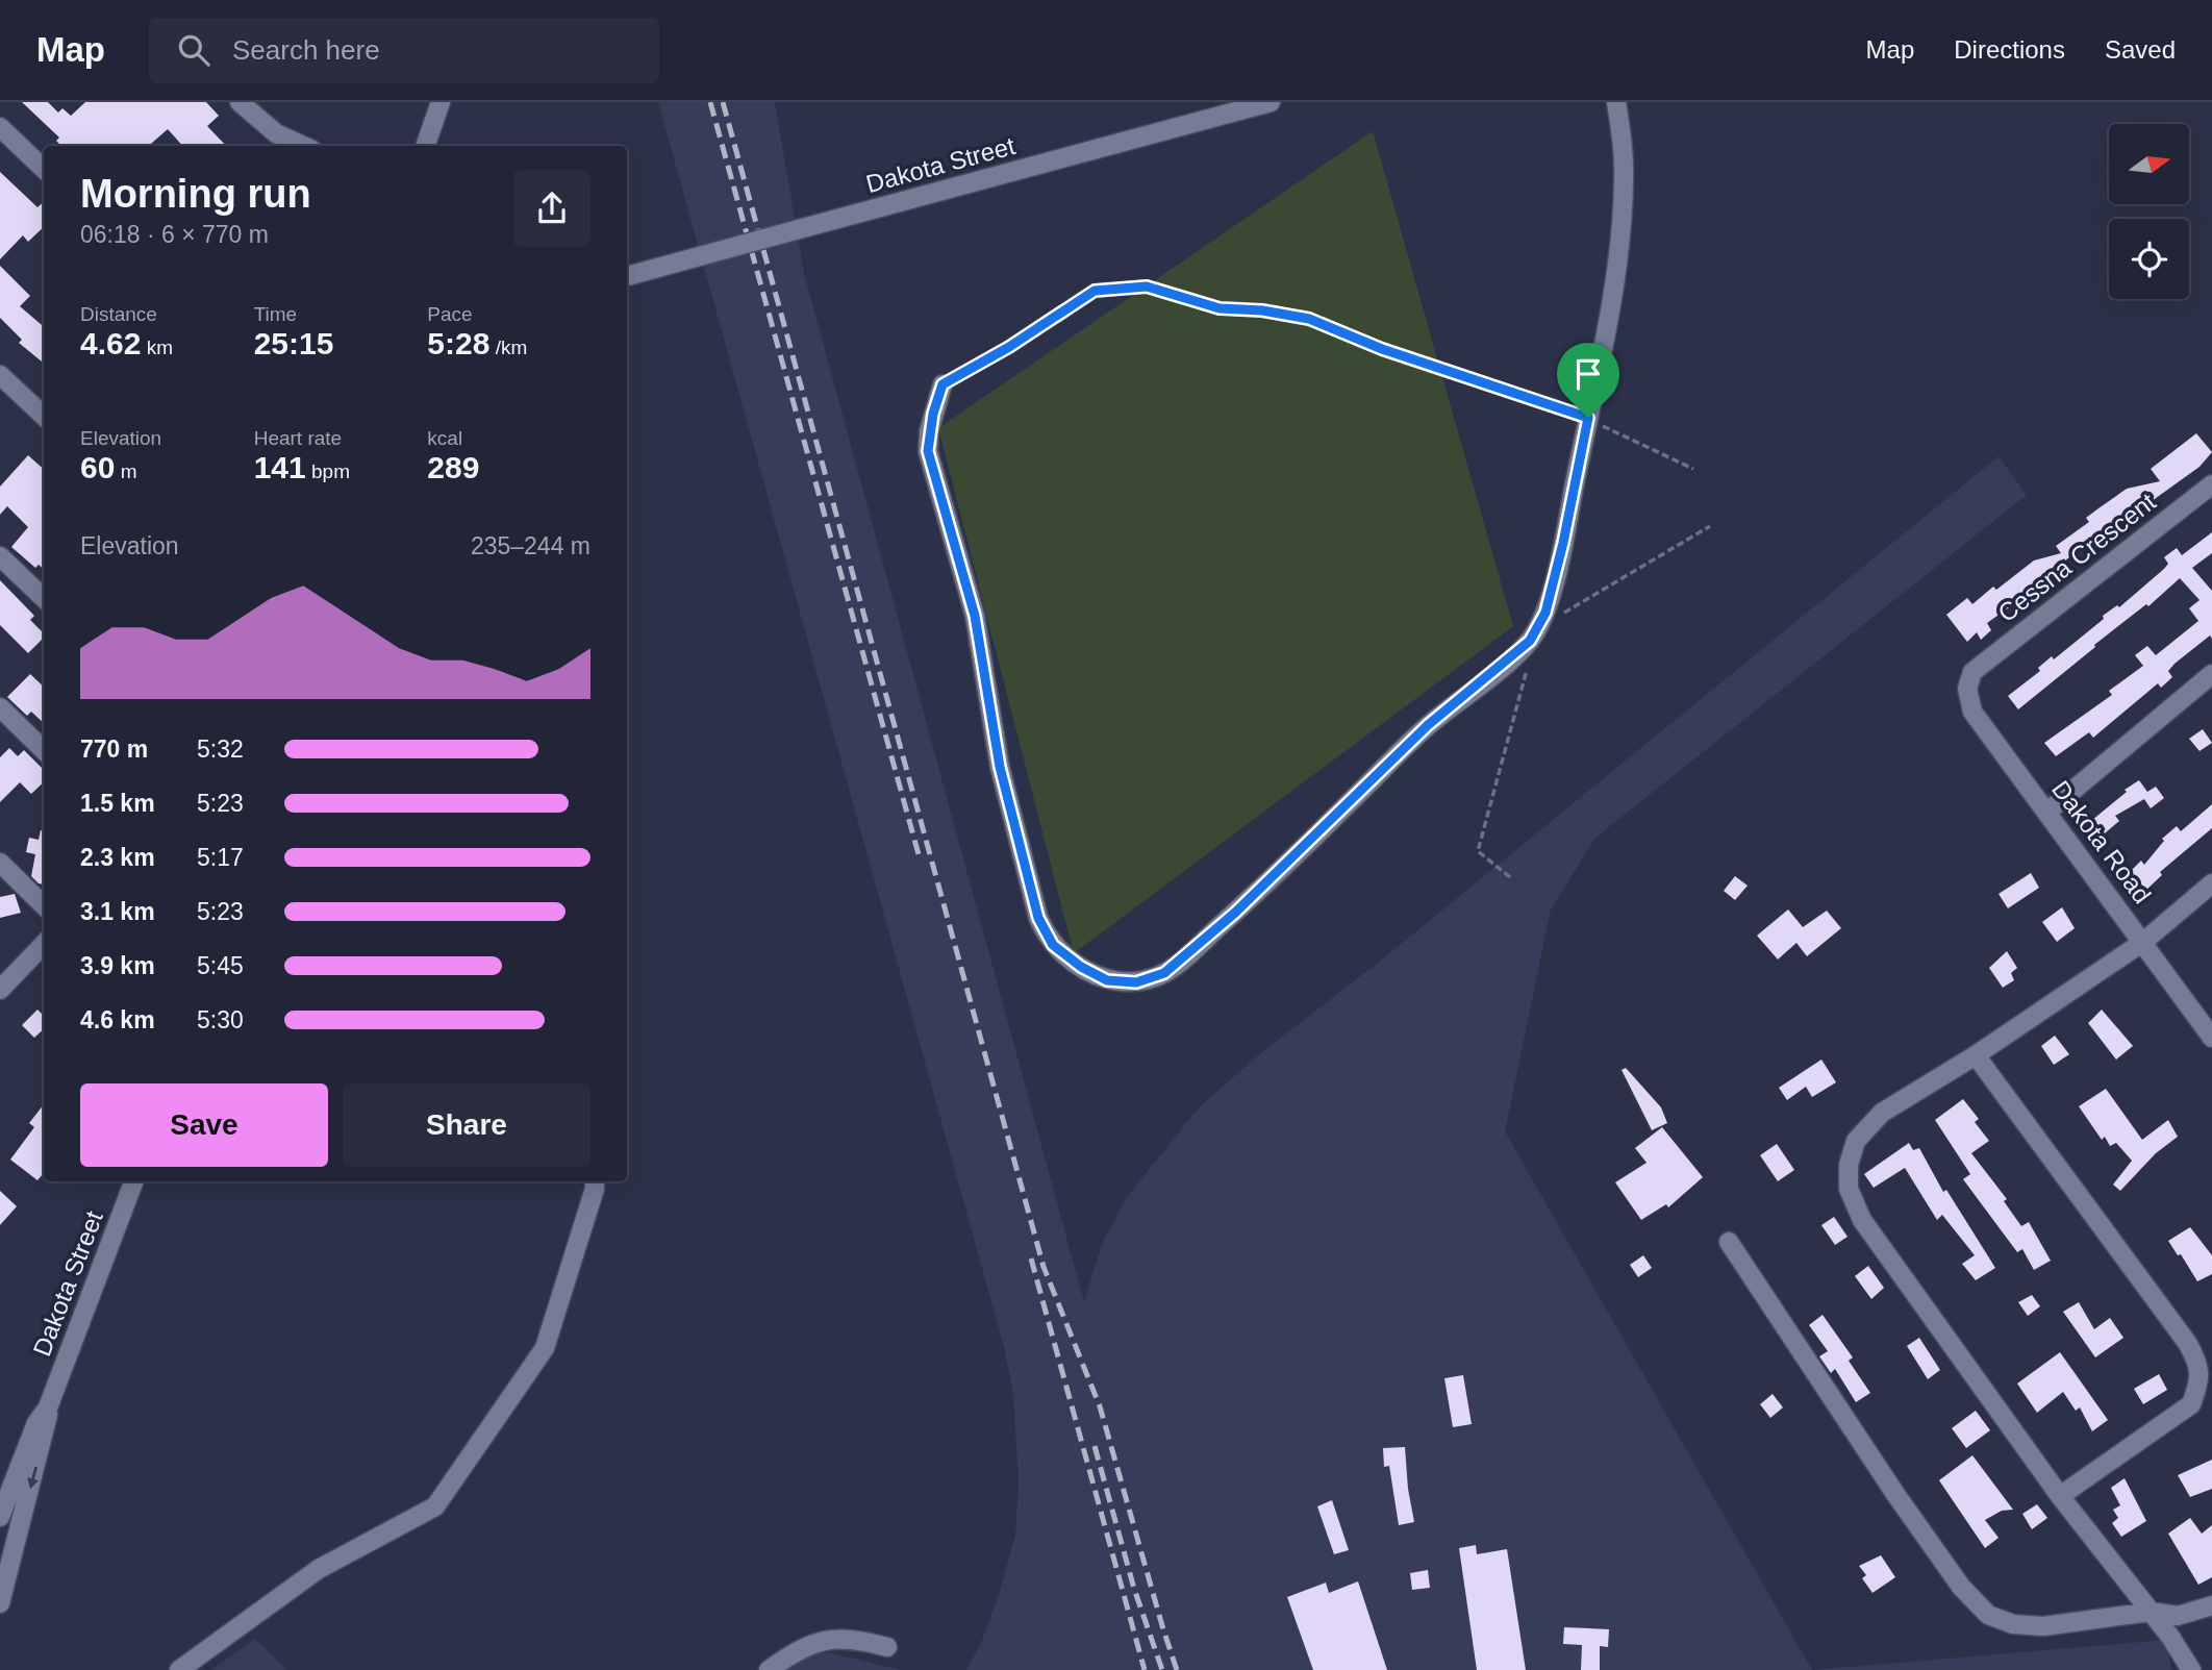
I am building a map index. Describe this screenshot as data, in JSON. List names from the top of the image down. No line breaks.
{"streets":{"street":["Dakota Street","Cessna Crescent","Dakota Road"]},"crossings":[["Cessna Crescent","Dakota Road"]],"north":"right","page":{"header":"Map","search":"Search here","nav":["Map","Directions","Saved"],"heading":["Morning run","06:18 · 6 × 770 m"],"stats":[["Distance","4.62 km"],["Time","25:15"],["Pace","5:28 /km"],["Elevation","60 m"],["Heart rate","141 bpm"],["kcal","289"]],"chart":["Elevation","235–244 m"],"list":[{"name":"770 m","note":"5:32"},{"name":"1.5 km","note":"5:23"},{"name":"2.3 km","note":"5:17"},{"name":"3.1 km","note":"5:23"},{"name":"3.9 km","note":"5:45"},{"name":"4.6 km","note":"5:30"}],"buttons":["Save","Share"]}}
